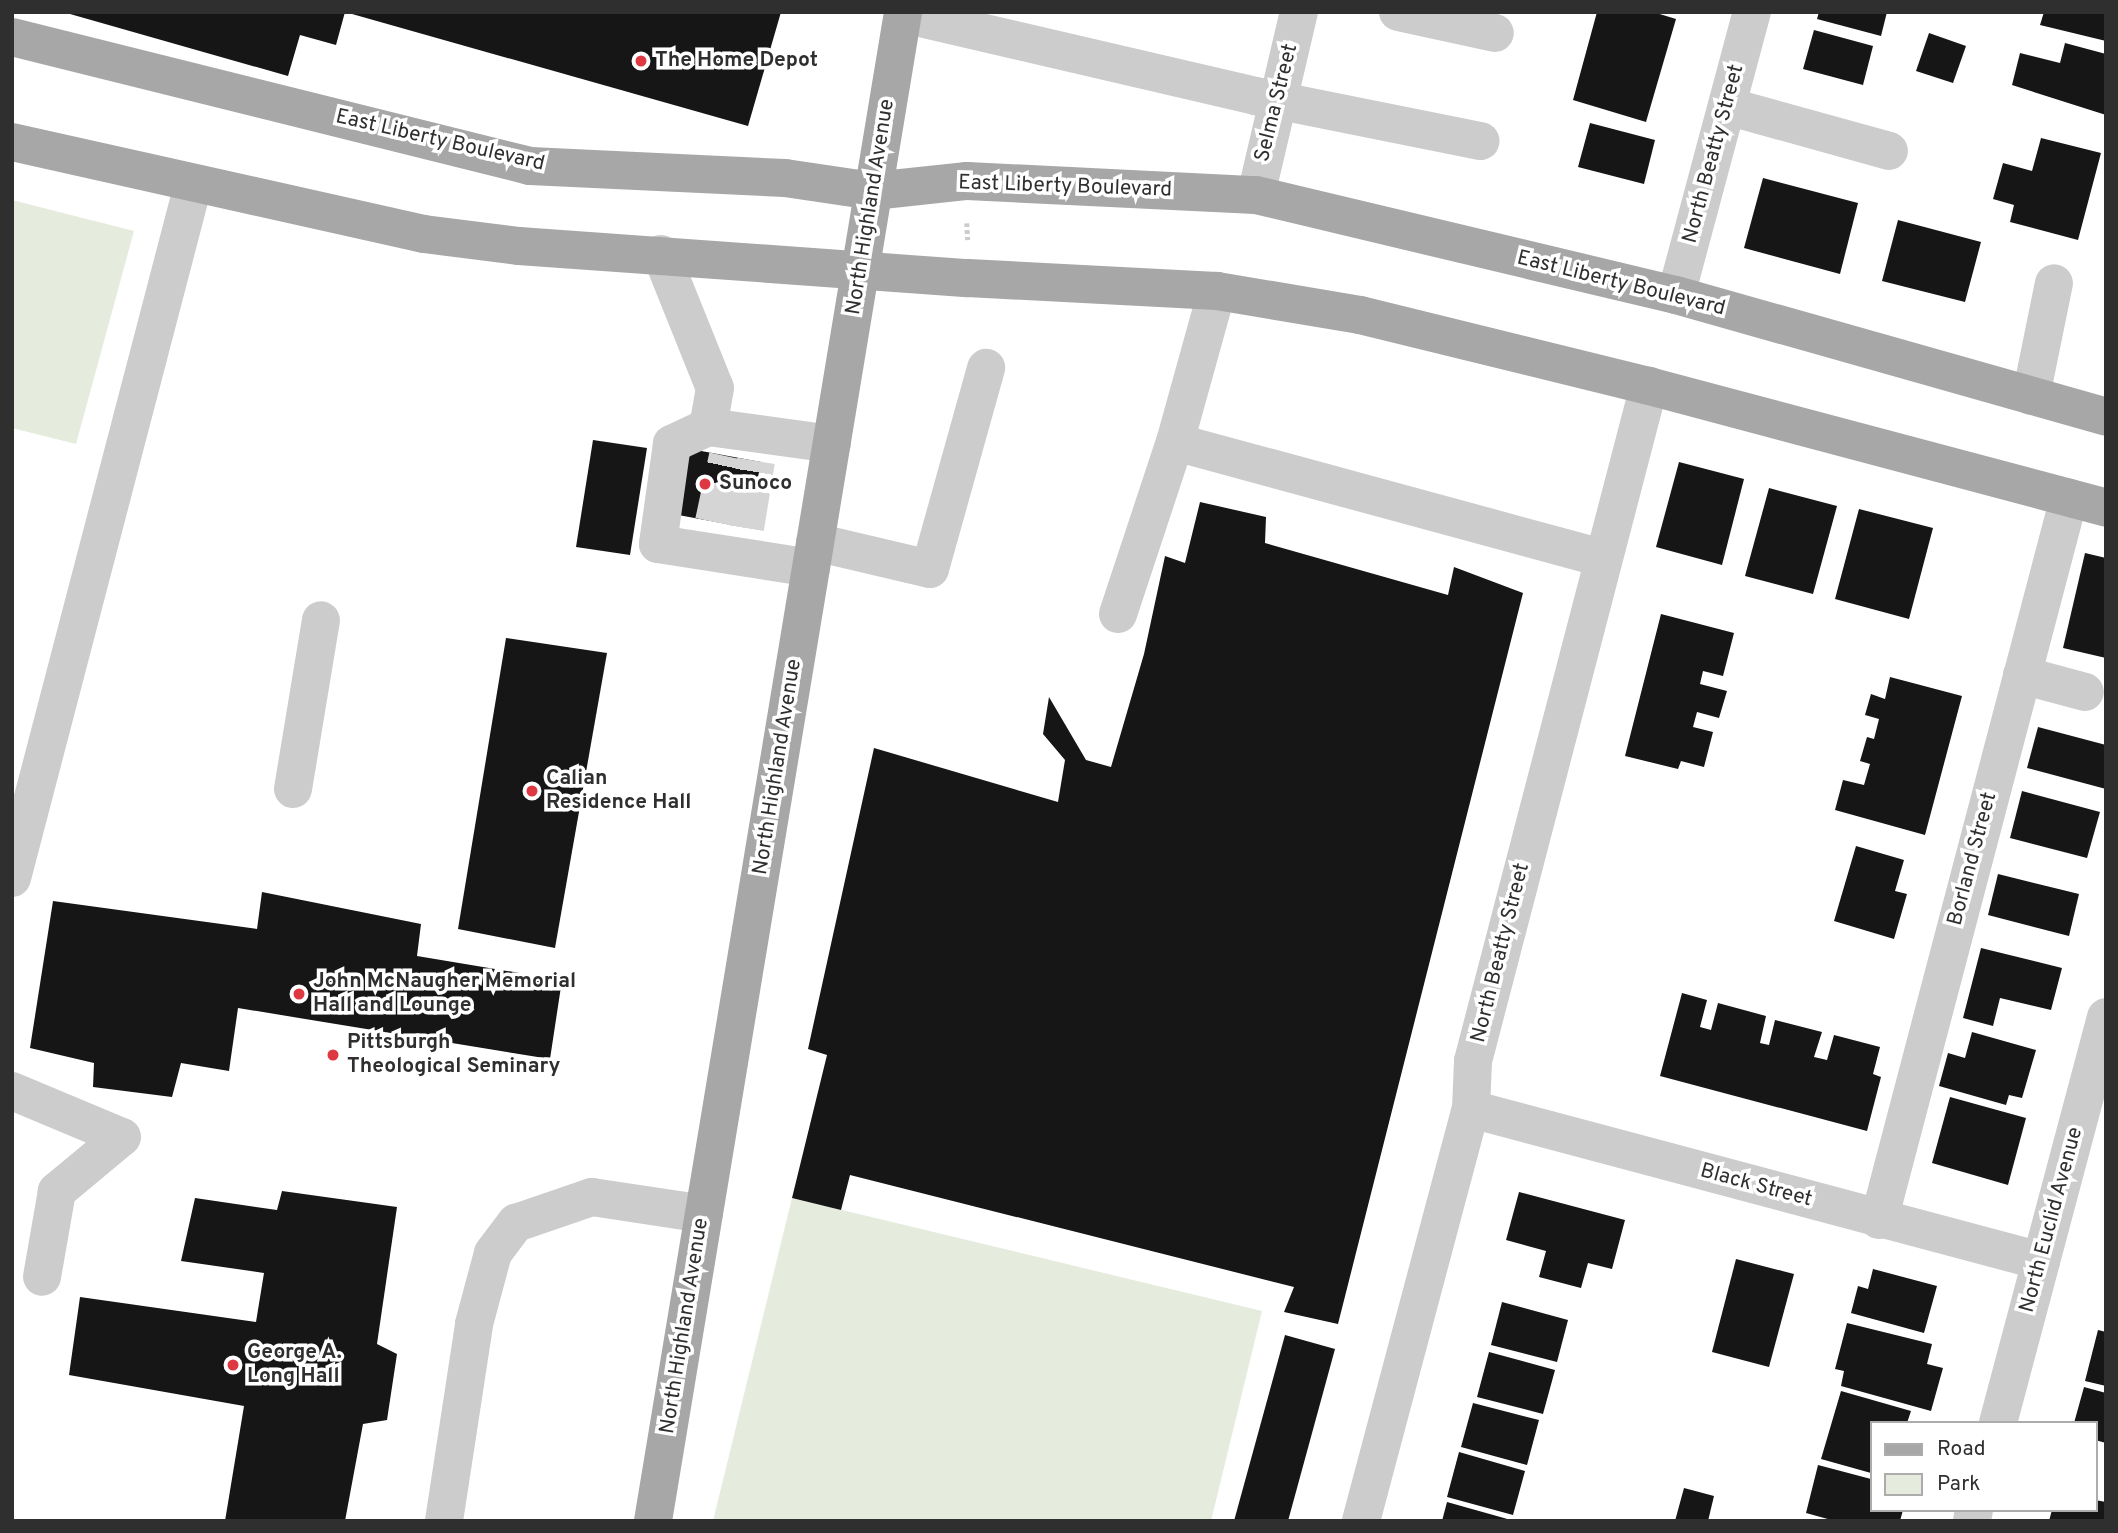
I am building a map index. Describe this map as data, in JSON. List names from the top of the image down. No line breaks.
{"streets":{"main road":["East Liberty Boulevard","North Highland Avenue"],"street":["Selma Street","North Beatty Street","Borland Street","Black Street","North Euclid Avenue"]},"crossings":[["Selma Street","East Liberty Boulevard"],["East Liberty Boulevard","North Beatty Street"],["East Liberty Boulevard","North Highland Avenue"],["North Beatty Street","Black Street"],["Borland Street","Black Street"],["Black Street","North Euclid Avenue"]],"places":["The Home Depot","Sunoco","Calian Residence Hall","John McNaugher Memorial Hall and Lounge","Pittsburgh Theological Seminary","George A. Long Hall"],"legend":["Road","Park"]}
